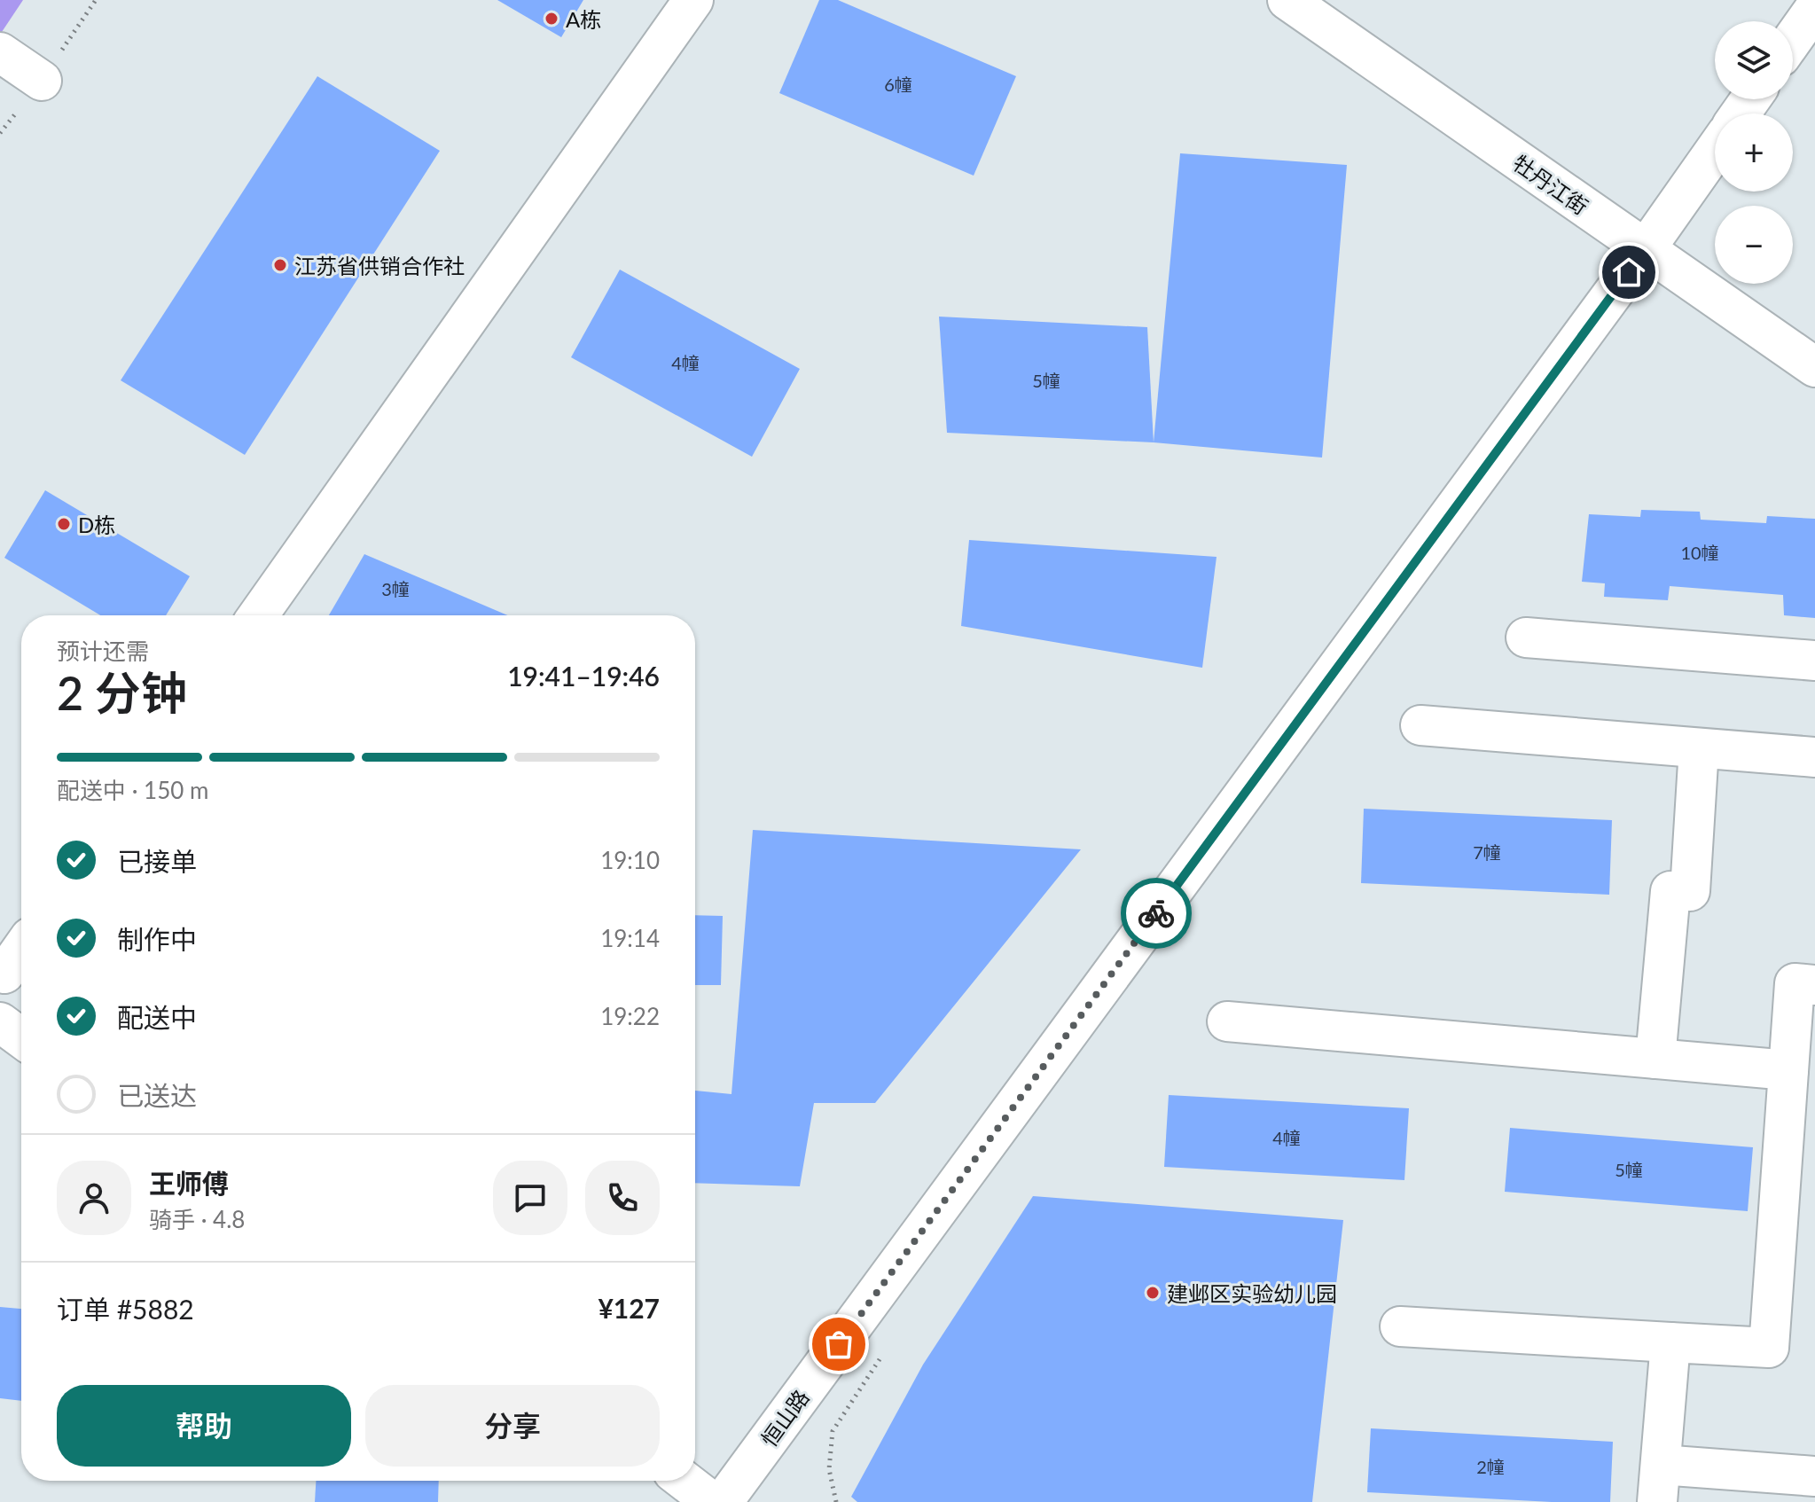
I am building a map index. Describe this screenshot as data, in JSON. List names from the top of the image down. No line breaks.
{"streets":{"street":["牡丹江街","恒山路"]},"crossings":[["牡丹江街","恒山路"]],"places":["A栋","江苏省供销合作社","D栋","建邺区实验幼儿园"],"house_numbers":["6幢","4幢","5幢","10幢","3幢","7幢","4幢","5幢","2幢"],"page":{"map_buttons":["+","−"],"heading":["2 分钟","预计还需","19:41–19:46"],"panel":["王师傅","骑手 · 4.8","订单 #5882","¥127"],"bar":"配送中 · 150 m","list":[["已接单","19:10"],["制作中","19:14"],["配送中","19:22"],"已送达"],"buttons":["帮助","分享"]}}
